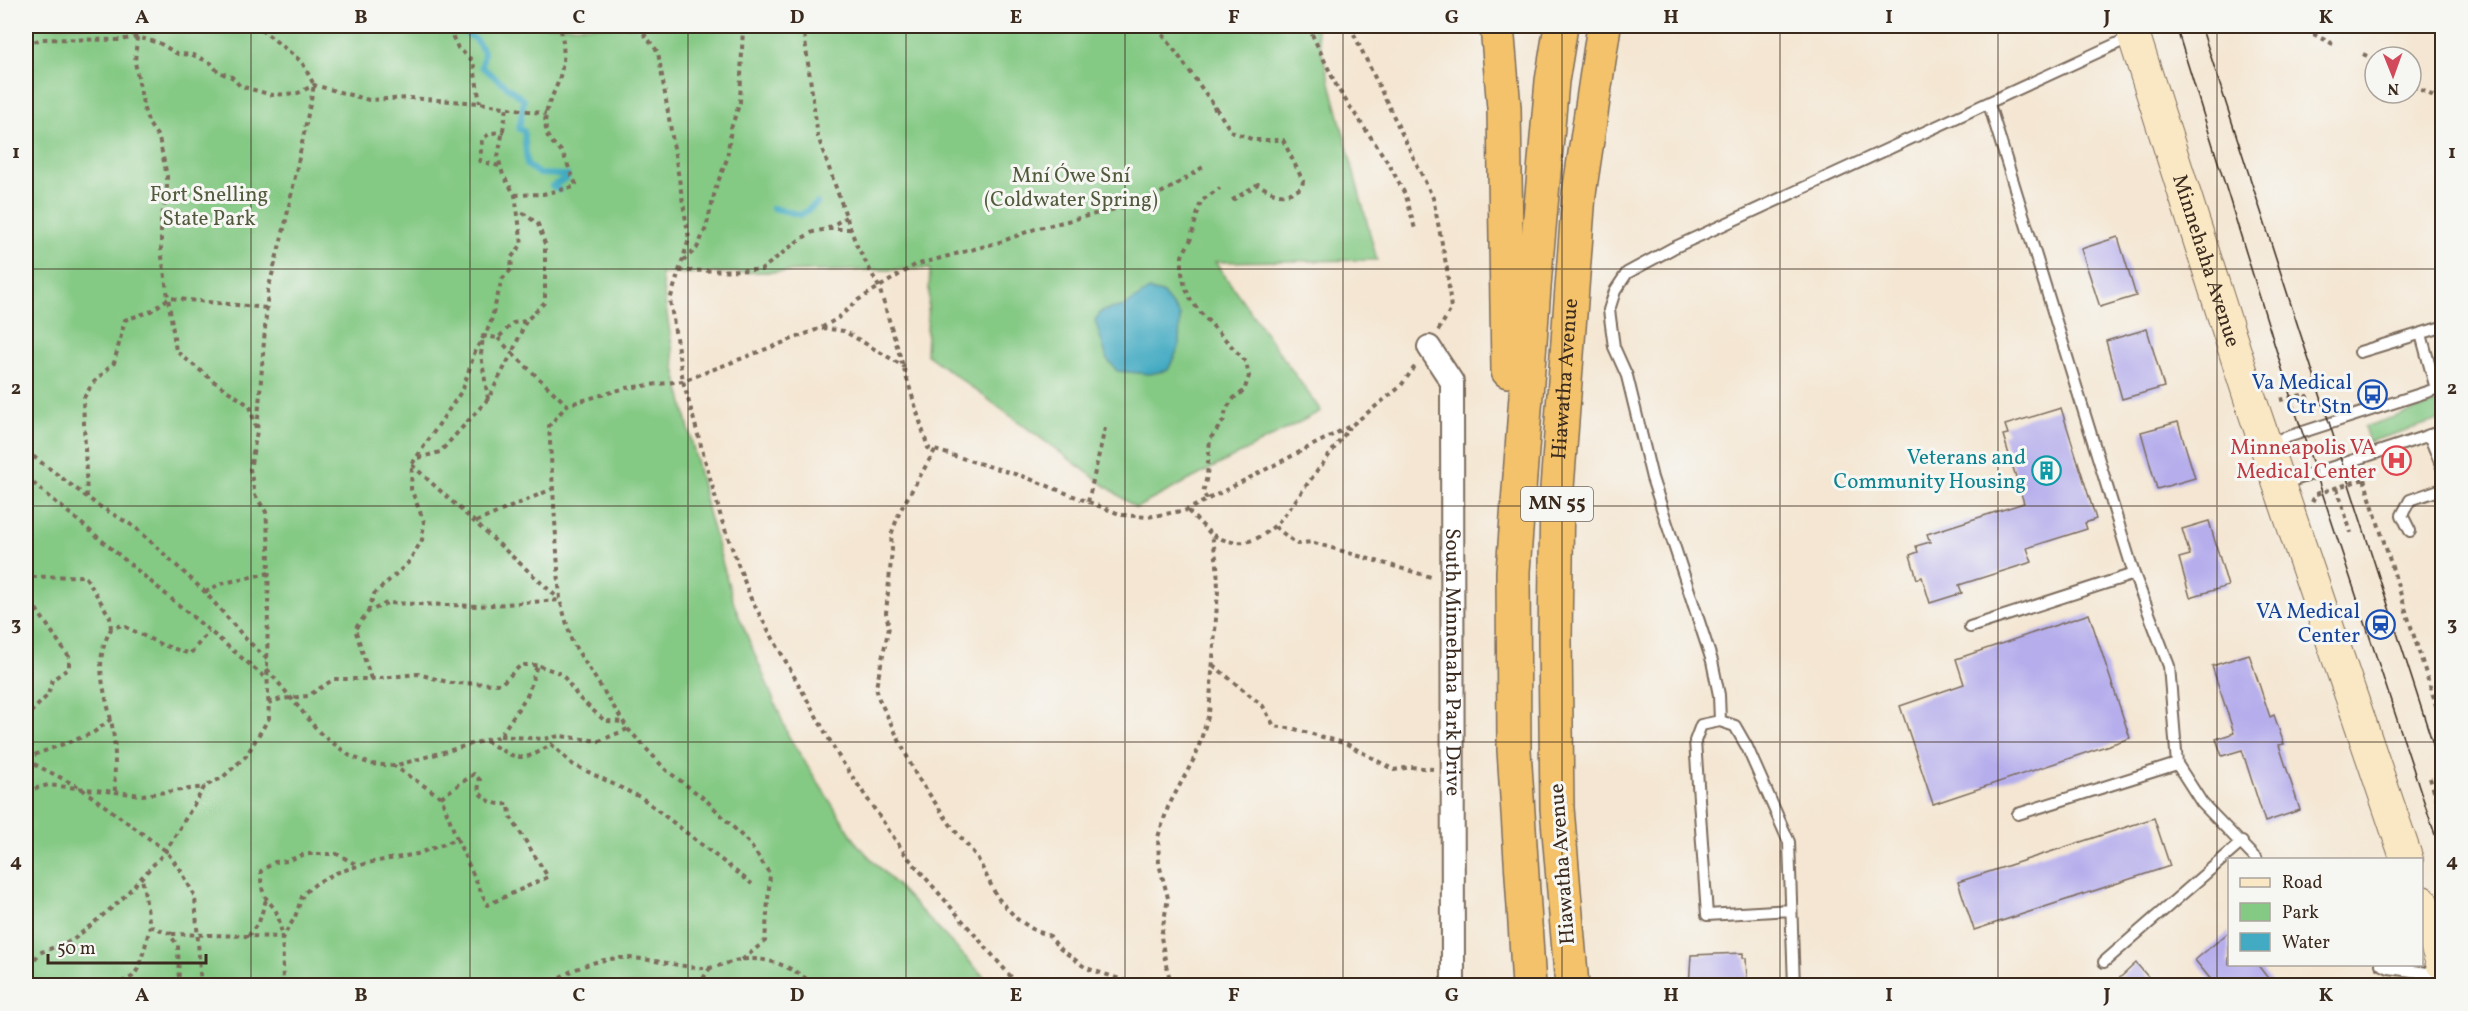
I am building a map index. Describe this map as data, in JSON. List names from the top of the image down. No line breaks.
{"streets":{"highway":["Hiawatha Avenue","MN 55"],"street":["Minnehaha Avenue","South Minnehaha Park Drive"]},"crossings":[["Hiawatha Avenue","MN 55"]],"parks":["Mní Ówe Sní (Coldwater Spring)","Fort Snelling State Park"],"places":{"bus stop":["Va Medical Ctr Stn"],"hospital":["Minneapolis VA Medical Center"],"building":["Veterans and Community Housing"],"station":["VA Medical Center"]},"legend":["Road","Park","Water"],"scale_bar":"50 m","north":"bottom","grid":{"columns":["A","B","C","D","E","F","G","H","I","J","K"],"rows":["1","2","3","4"]}}
